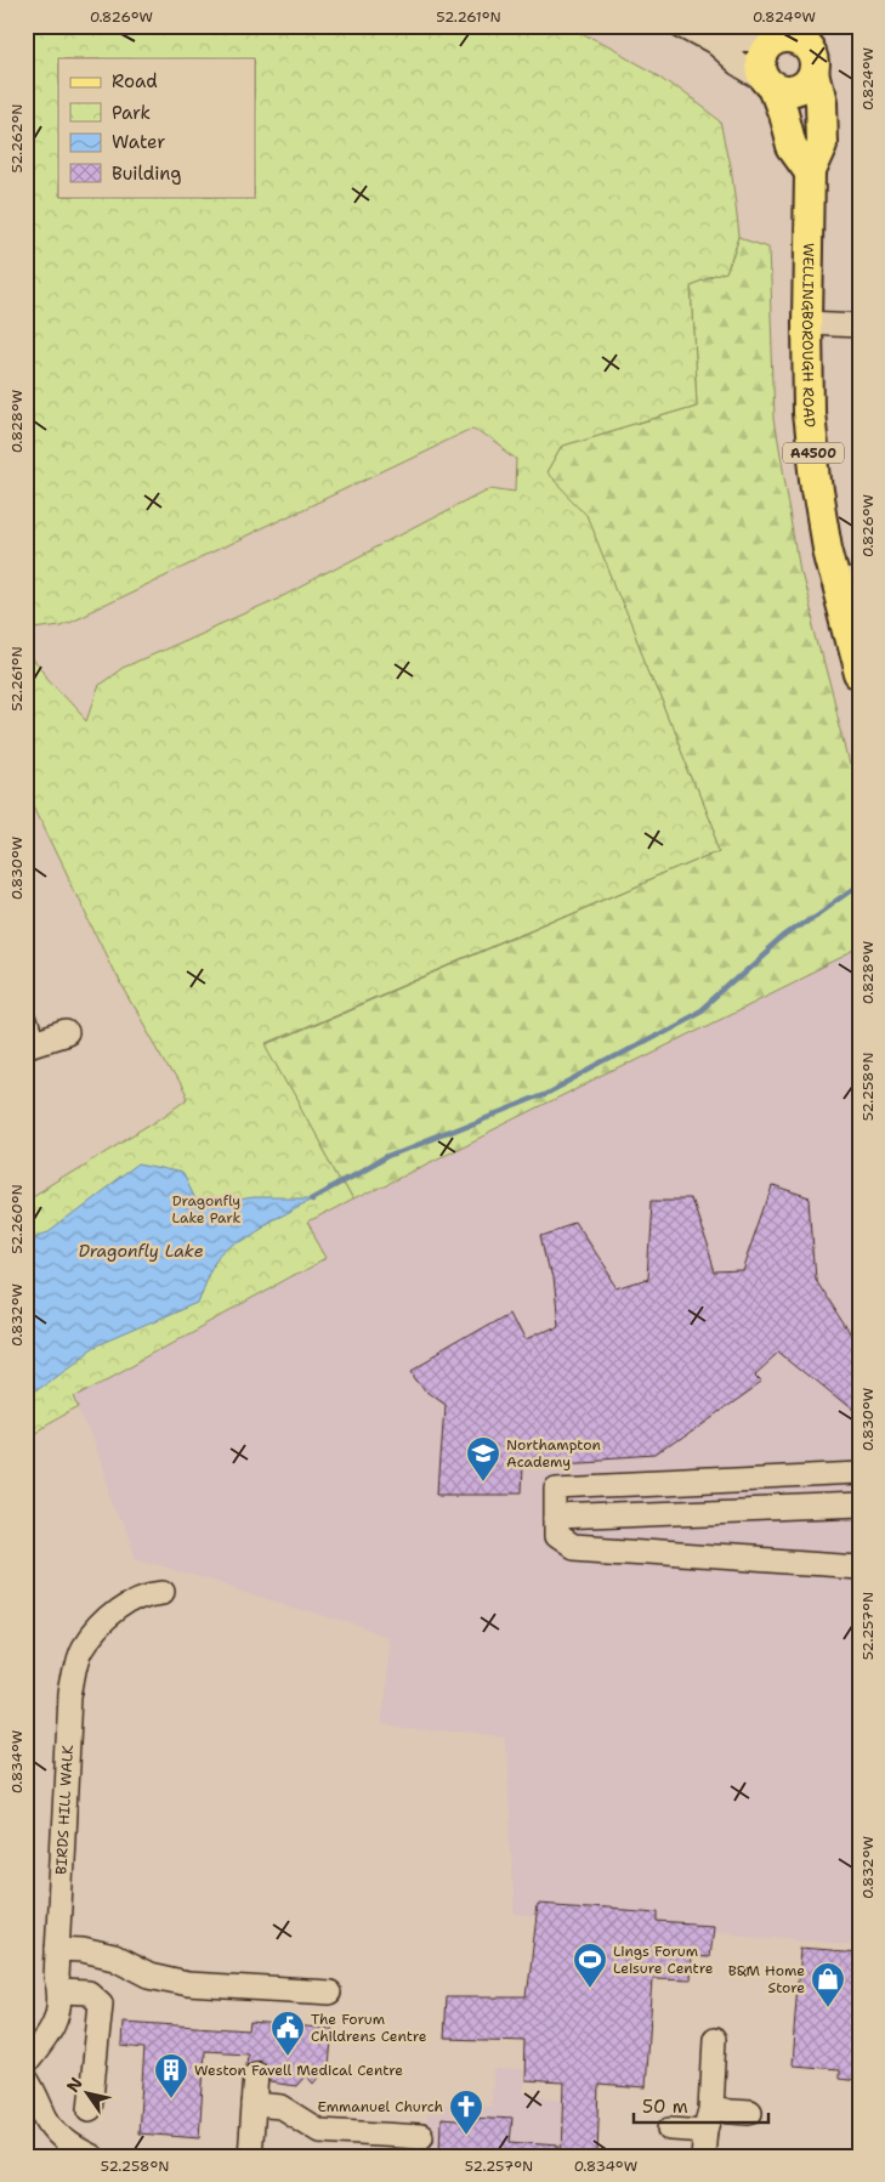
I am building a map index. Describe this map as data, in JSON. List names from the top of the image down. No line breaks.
{"streets":{"main road":["WELLINGBOROUGH ROAD","A4500"],"street":["BIRDS HILL WALK"]},"water":["Dragonfly Lake"],"parks":["Dragonfly Lake Park"],"places":{"school or university":["Northampton Academy"],"sports":["Lings Forum Leisure Centre"],"shop":["B&M Home Store"],"public building":["The Forum Childrens Centre"],"building":["Weston Favell Medical Centre"],"church":["Emmanuel Church"]},"legend":["Road","Park","Water","Building"],"scale_bar":"50 m","north":"top left","coordinates":["0.826°W","52.261°N","0.824°W","52.262°N","0.828°W","0.830°W","52.258°N","52.260°N","0.832°W","52.257°N","0.834°W"]}
